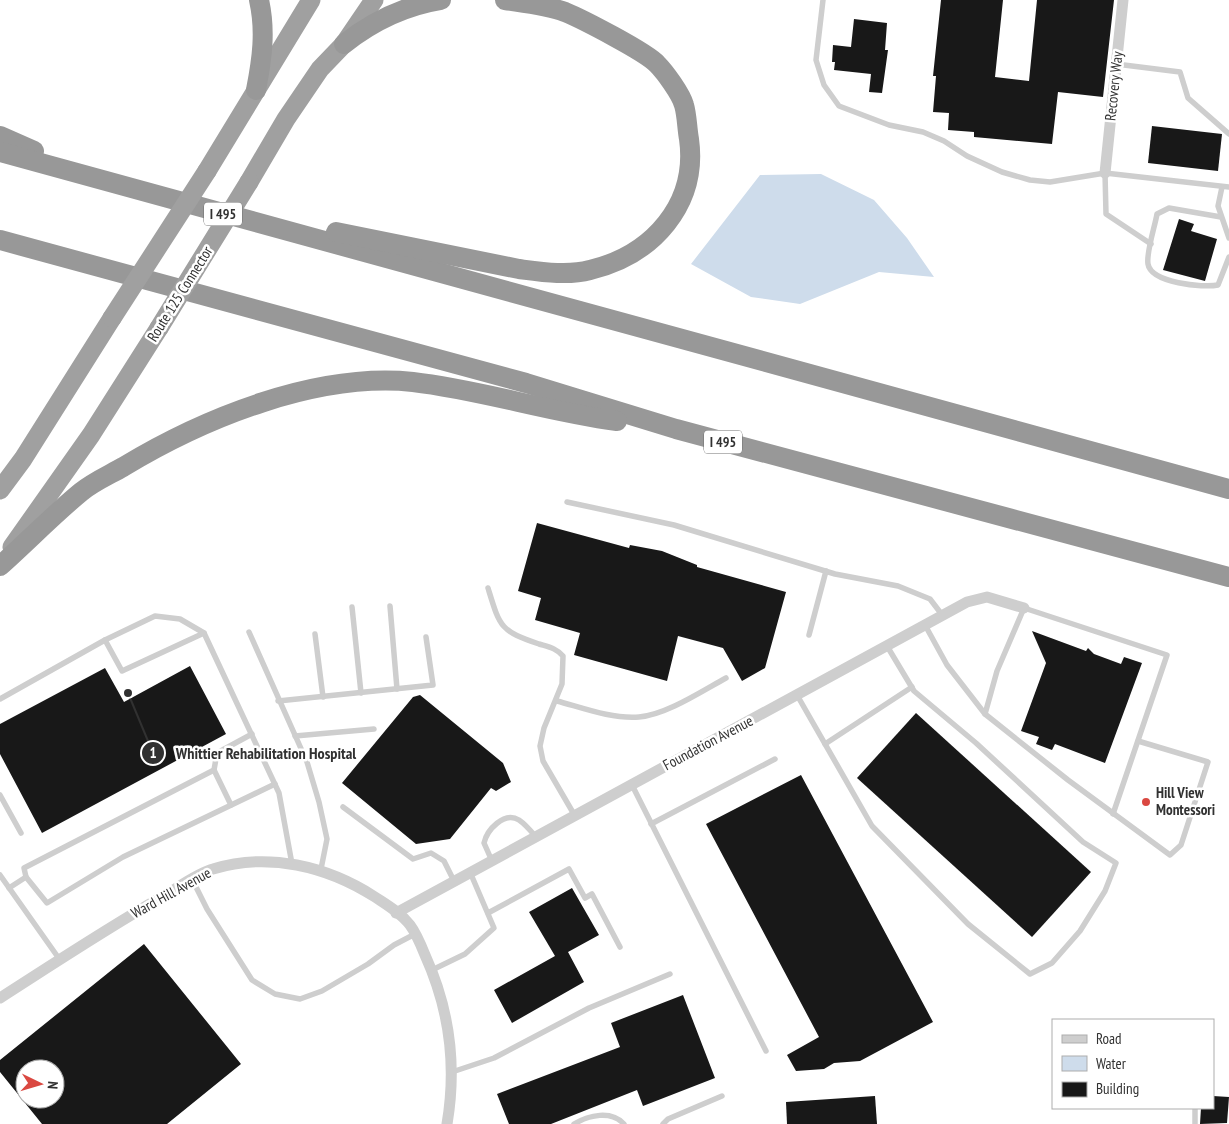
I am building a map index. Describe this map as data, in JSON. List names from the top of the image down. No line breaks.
{"streets":{"highway":["I 495","Route 125 Connector"],"street":["Recovery Way","Foundation Avenue","Ward Hill Avenue"]},"crossings":[["Foundation Avenue","Ward Hill Avenue"]],"places":["Whittier Rehabilitation Hospital","Hill View Montessori"],"legend":["Road","Water","Building"],"north":"right"}
